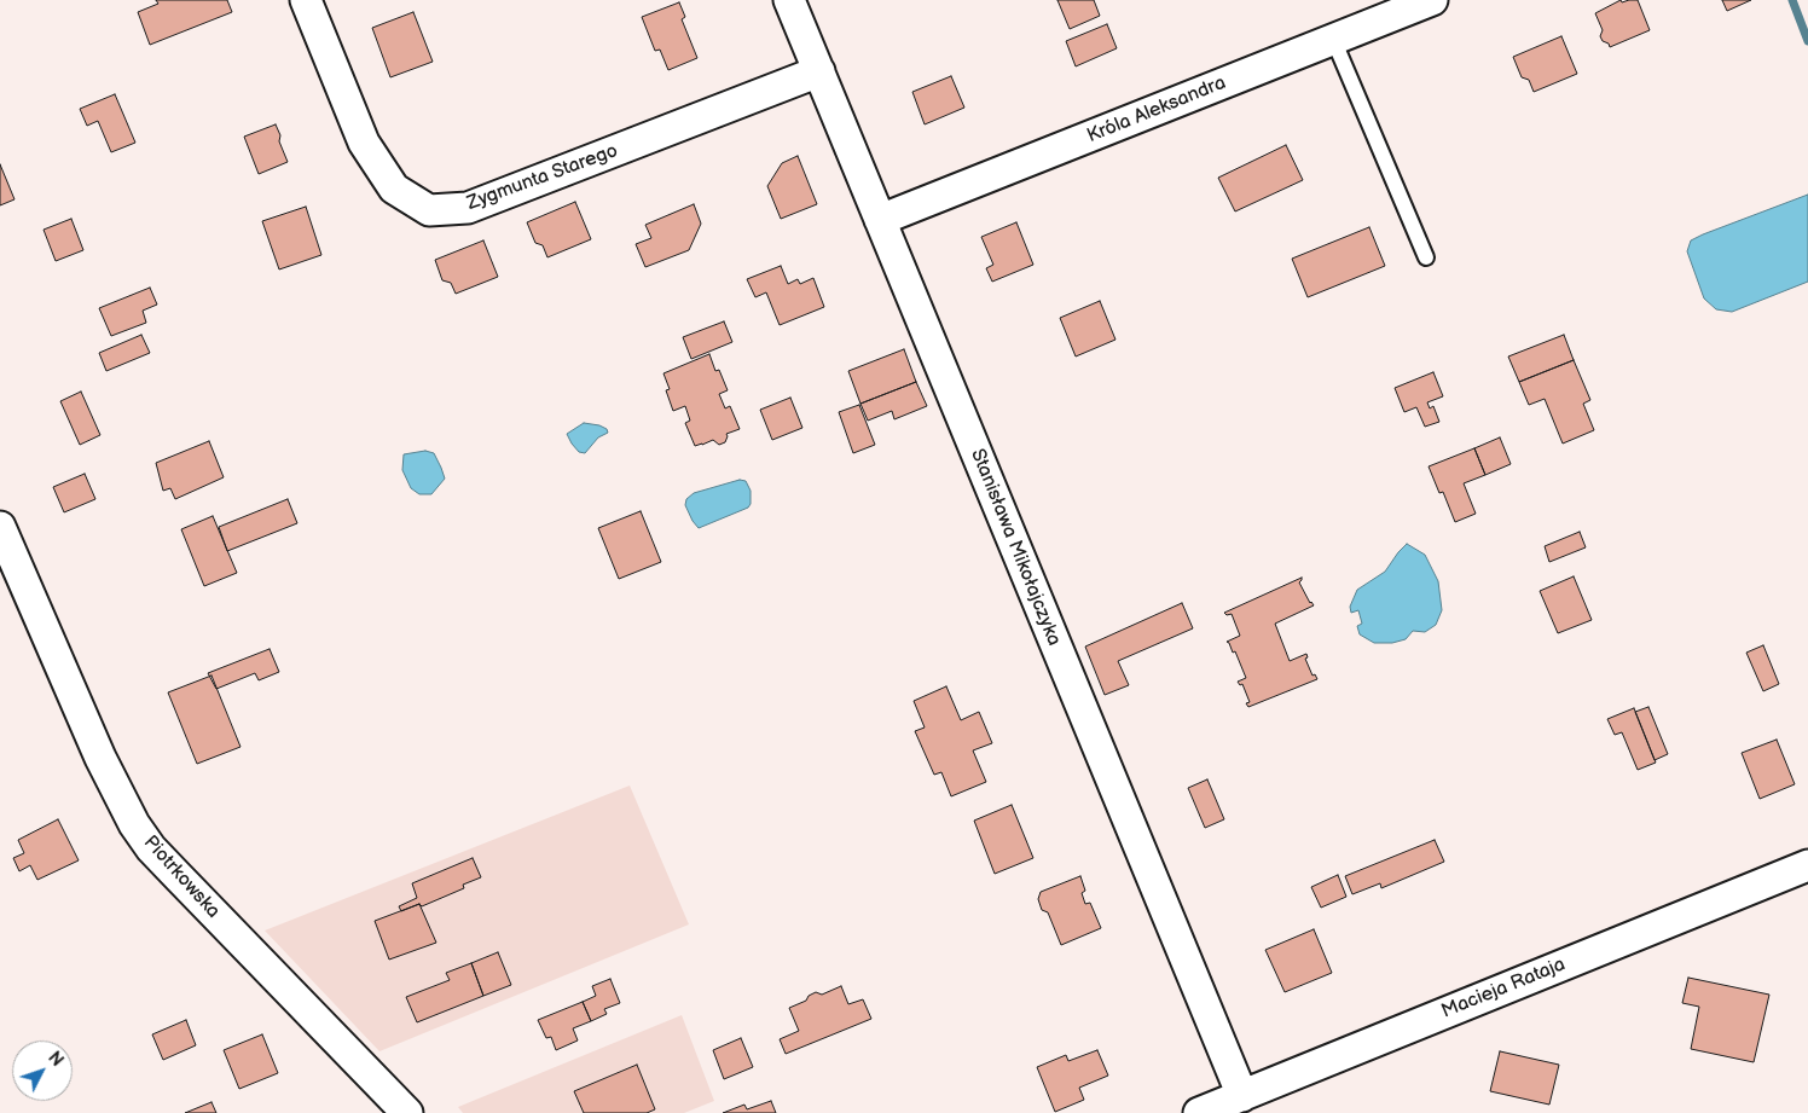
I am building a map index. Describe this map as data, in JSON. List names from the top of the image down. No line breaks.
{"streets":{"street":["Króla Aleksandra","Zygmunta Starego","Stanisława Mikołajczyka","Piotrkowska","Macieja Rataja"]},"crossings":[["Króla Aleksandra","Stanisława Mikołajczyka"],["Zygmunta Starego","Stanisława Mikołajczyka"],["Stanisława Mikołajczyka","Macieja Rataja"]],"north":"top right"}
